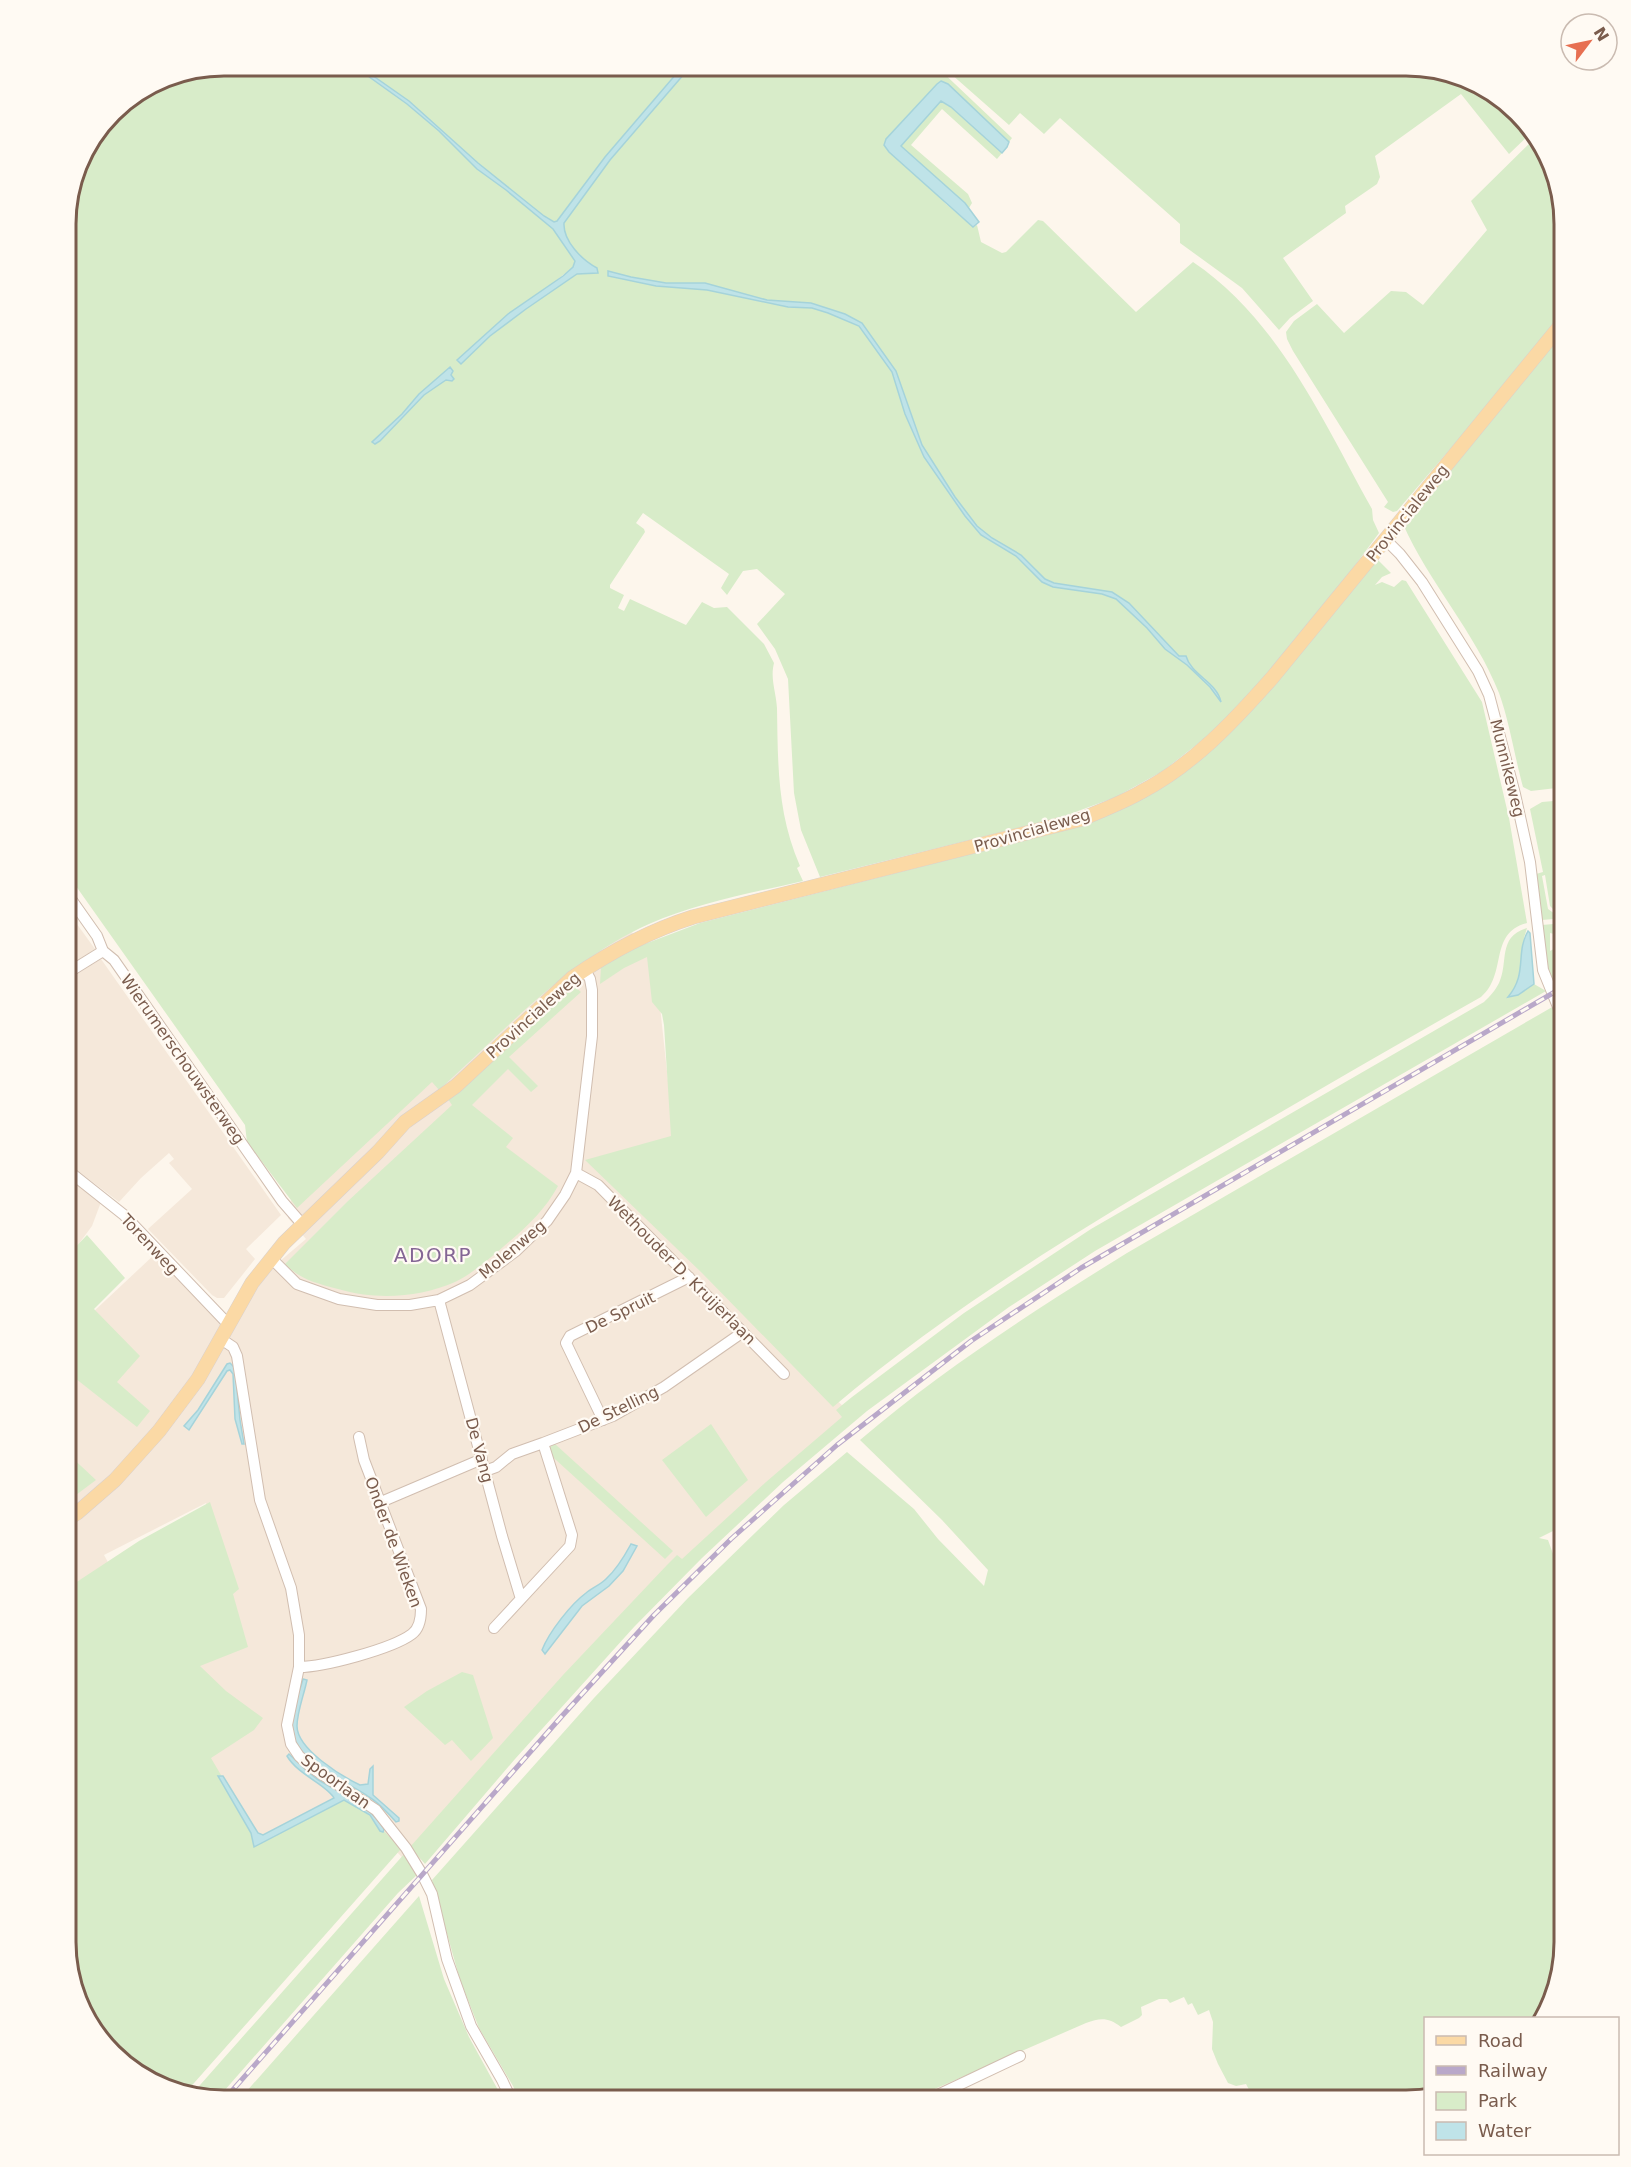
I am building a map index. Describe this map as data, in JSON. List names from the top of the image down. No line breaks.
{"streets":{"main road":["Provincialeweg"],"street":["Munnikeweg","Wierumerschouwsterweg","Torenweg","Molenweg","Wethouder D. Kruijerlaan","De Spruit","De Stelling","De Vang","Onder de Wieken","Spoorlaan"]},"crossings":[["Provincialeweg","Munnikeweg"],["Provincialeweg","Wierumerschouwsterweg"],["Provincialeweg","Torenweg"],["Provincialeweg","Molenweg"],["Provincialeweg","Spoorlaan"],["Molenweg","Wethouder D. Kruijerlaan"],["Molenweg","De Vang"],["Wethouder D. Kruijerlaan","De Spruit"],["Wethouder D. Kruijerlaan","De Stelling"],["De Spruit","De Stelling"],["De Stelling","De Vang"],["De Stelling","Onder de Wieken"],["Onder de Wieken","Spoorlaan"]],"districts":["ADORP"],"legend":["Road","Railway","Park","Water"],"north":"top right"}
